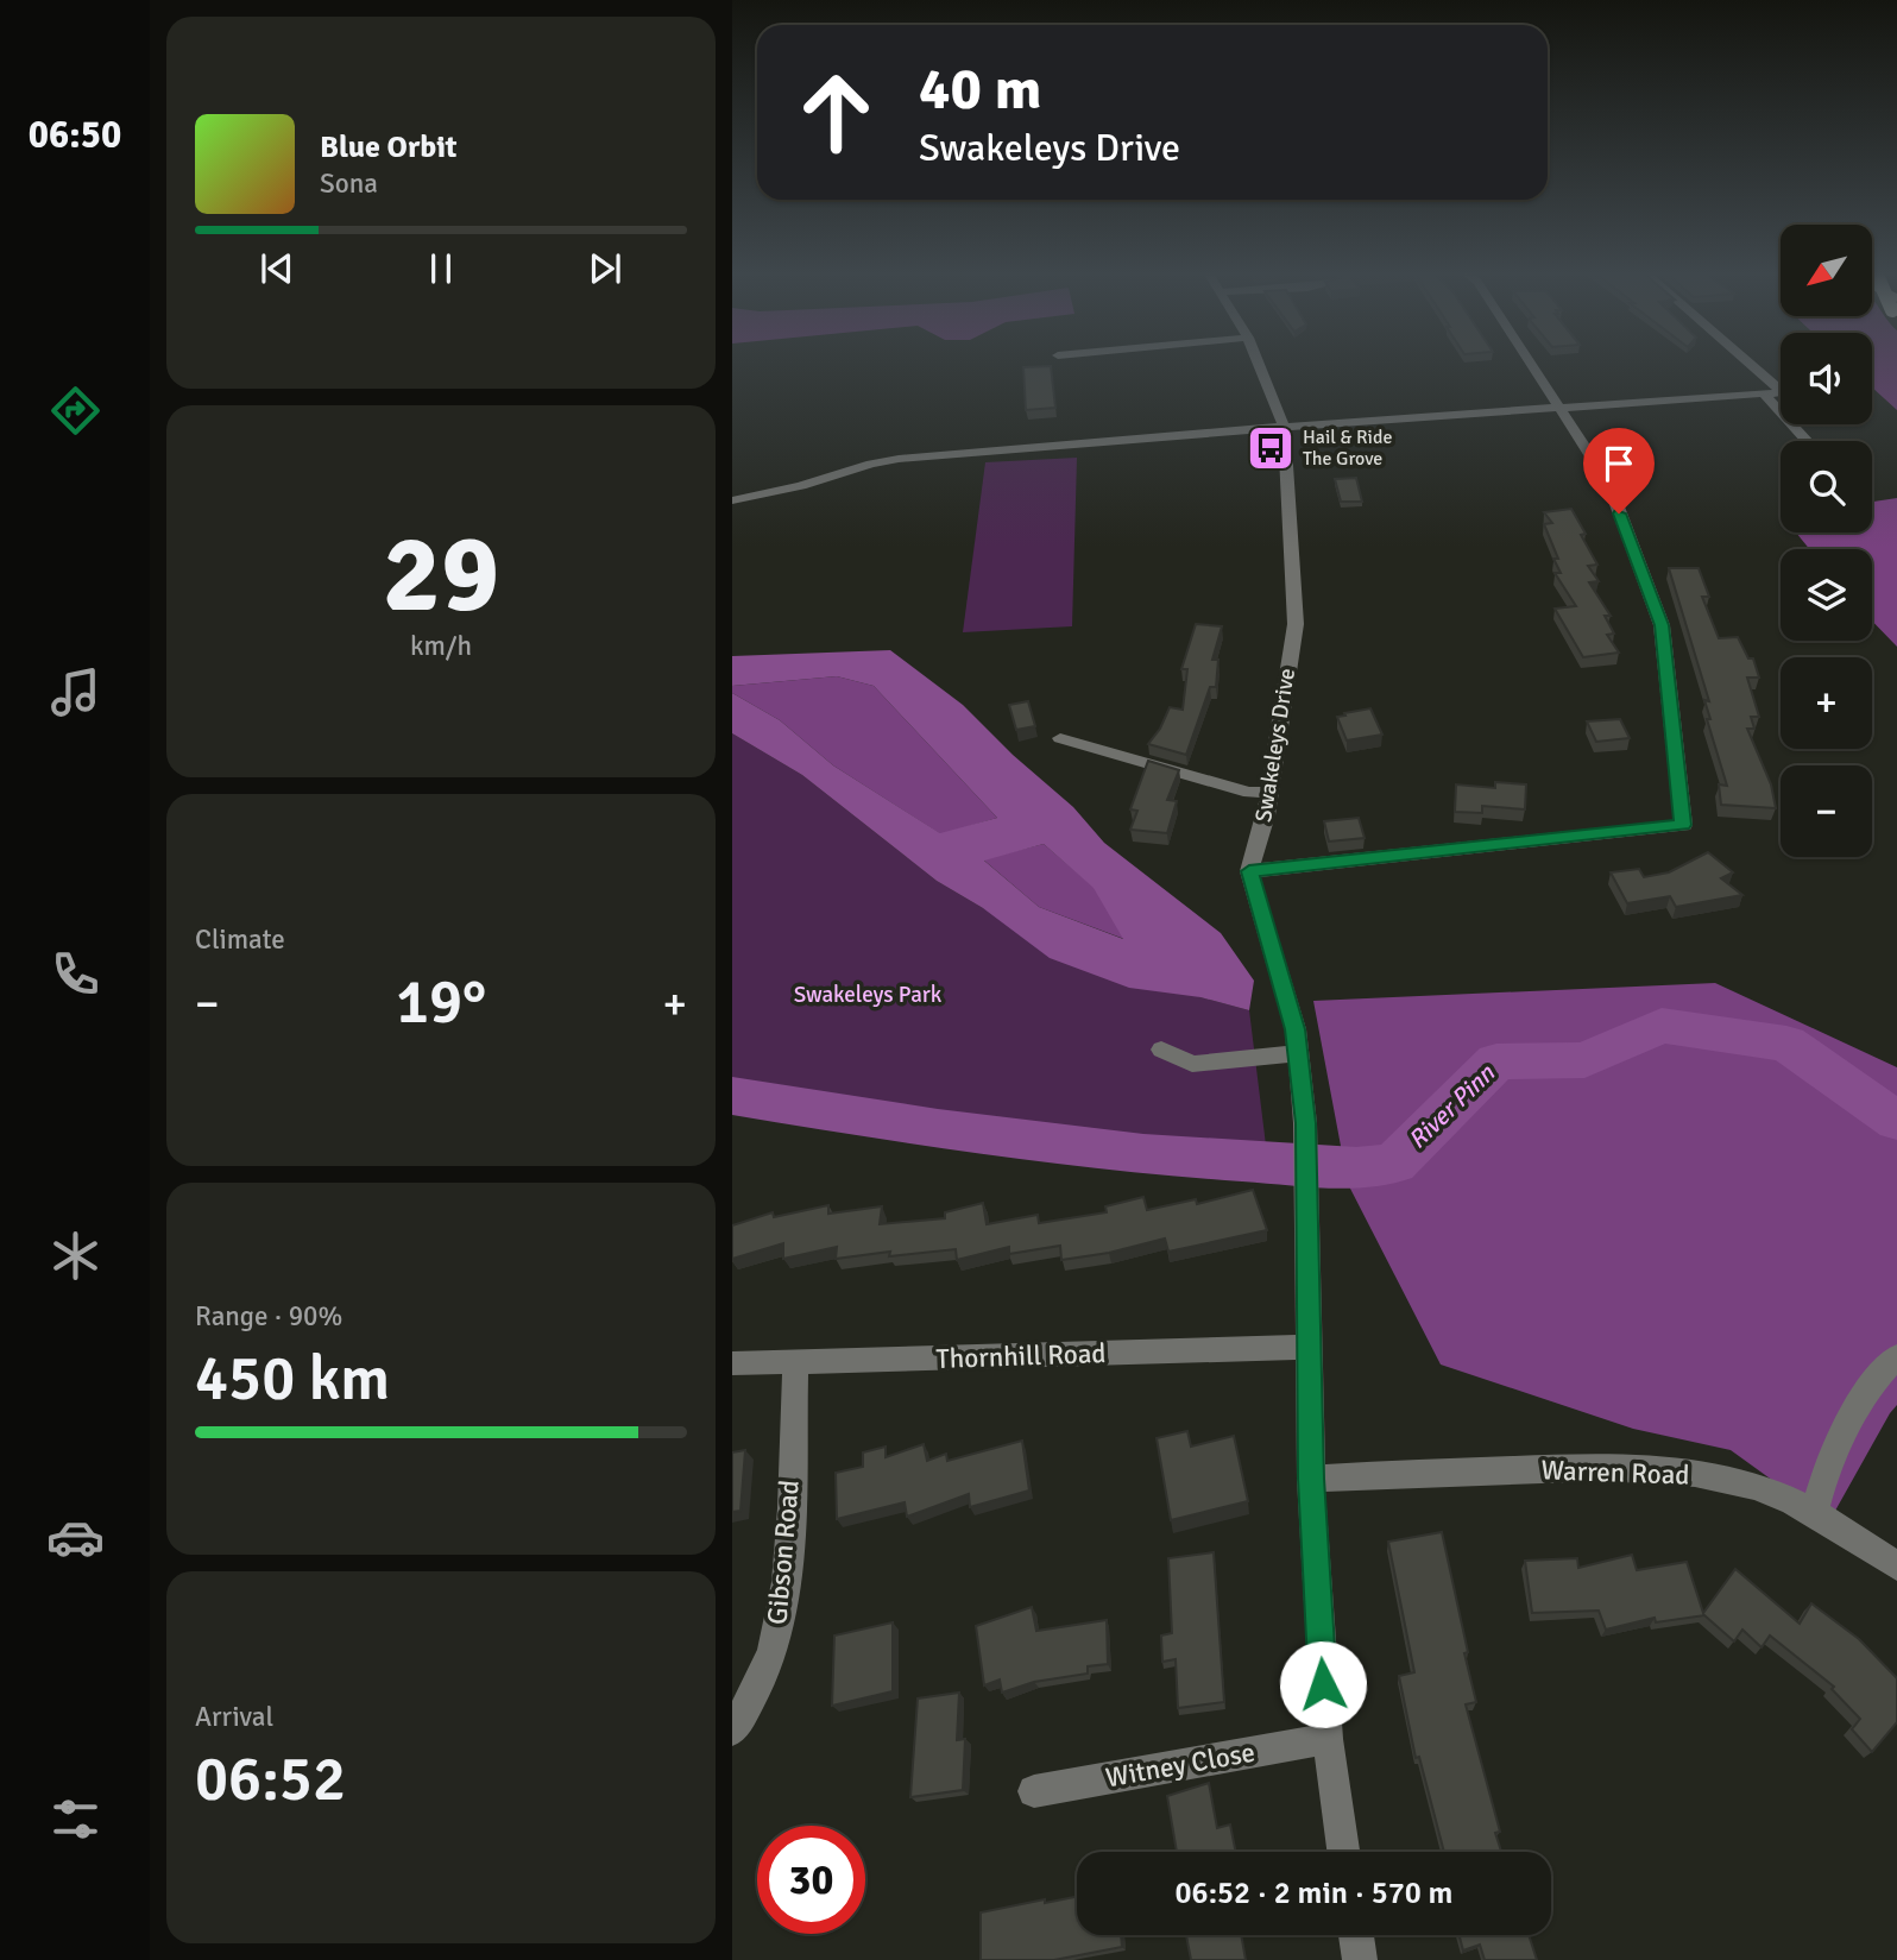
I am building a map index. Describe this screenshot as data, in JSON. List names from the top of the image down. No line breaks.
{"streets":{"street":["Swakeleys Drive","Thornhill Road","Warren Road","Gibson Road","Witney Close"]},"crossings":[["Thornhill Road","Gibson Road"]],"water":["River Pinn"],"parks":["Swakeleys Park"],"places":{"bus stop":["Hail & Ride The Grove"]},"north":"bottom left","page":{"tabs":"06:50","turn":["40 m","Swakeleys Drive"],"song":["Blue Orbit","Sona"],"map_buttons":["+","−"],"tile":[["29","km/h"],"Climate",["Range · 90%","450 km"],["Arrival","06:52"]],"heat":["−","19°","+"],"limit":"30","trip":"06:52 · 2 min · 570 m"}}
